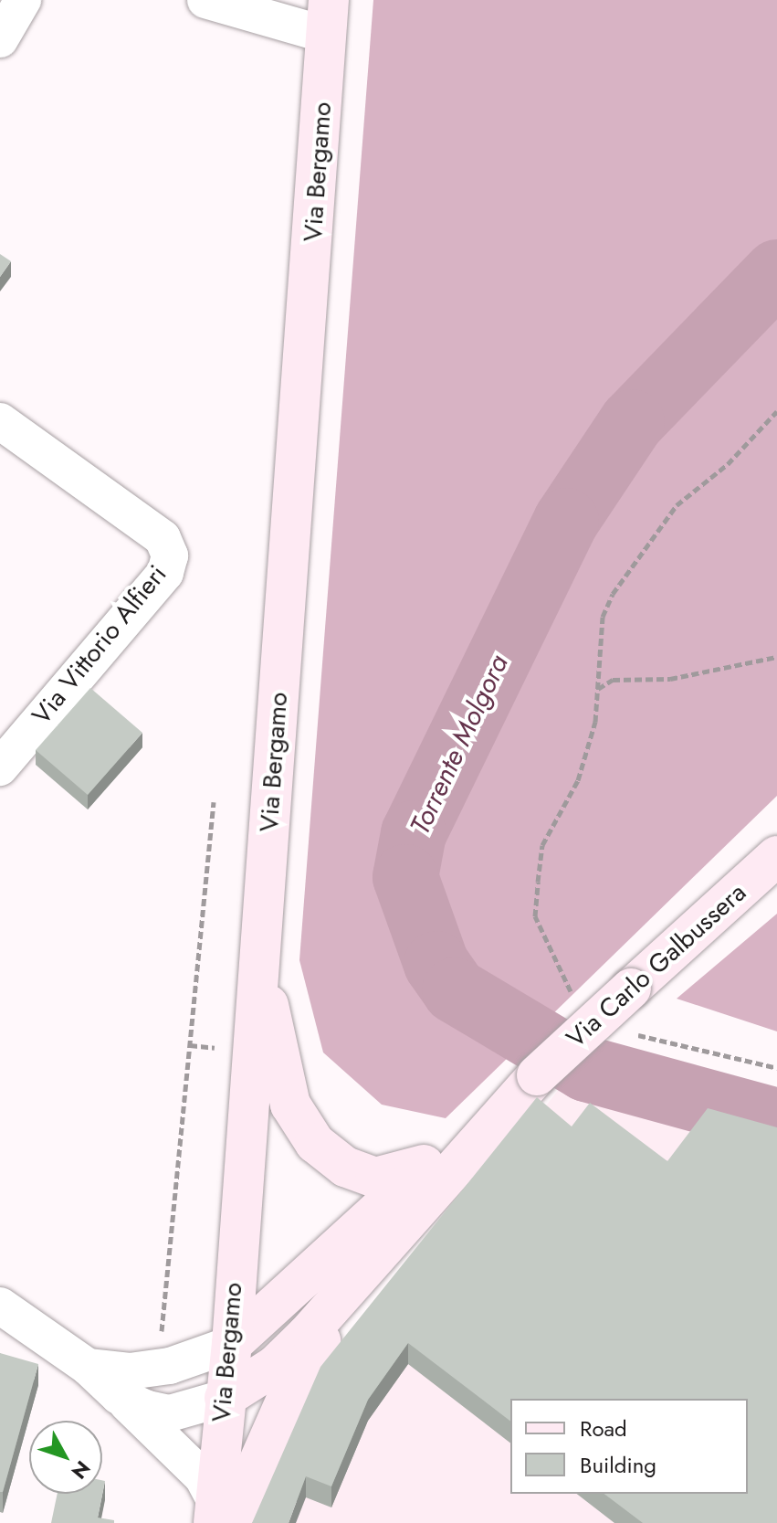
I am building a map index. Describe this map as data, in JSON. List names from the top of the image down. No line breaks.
{"streets":{"street":["Via Bergamo","Via Vittorio Alfieri","Via Carlo Galbussera"]},"crossings":[["Via Bergamo","Via Carlo Galbussera"]],"water":["Torrente Molgora"],"legend":["Road","Building"],"north":"bottom right"}
